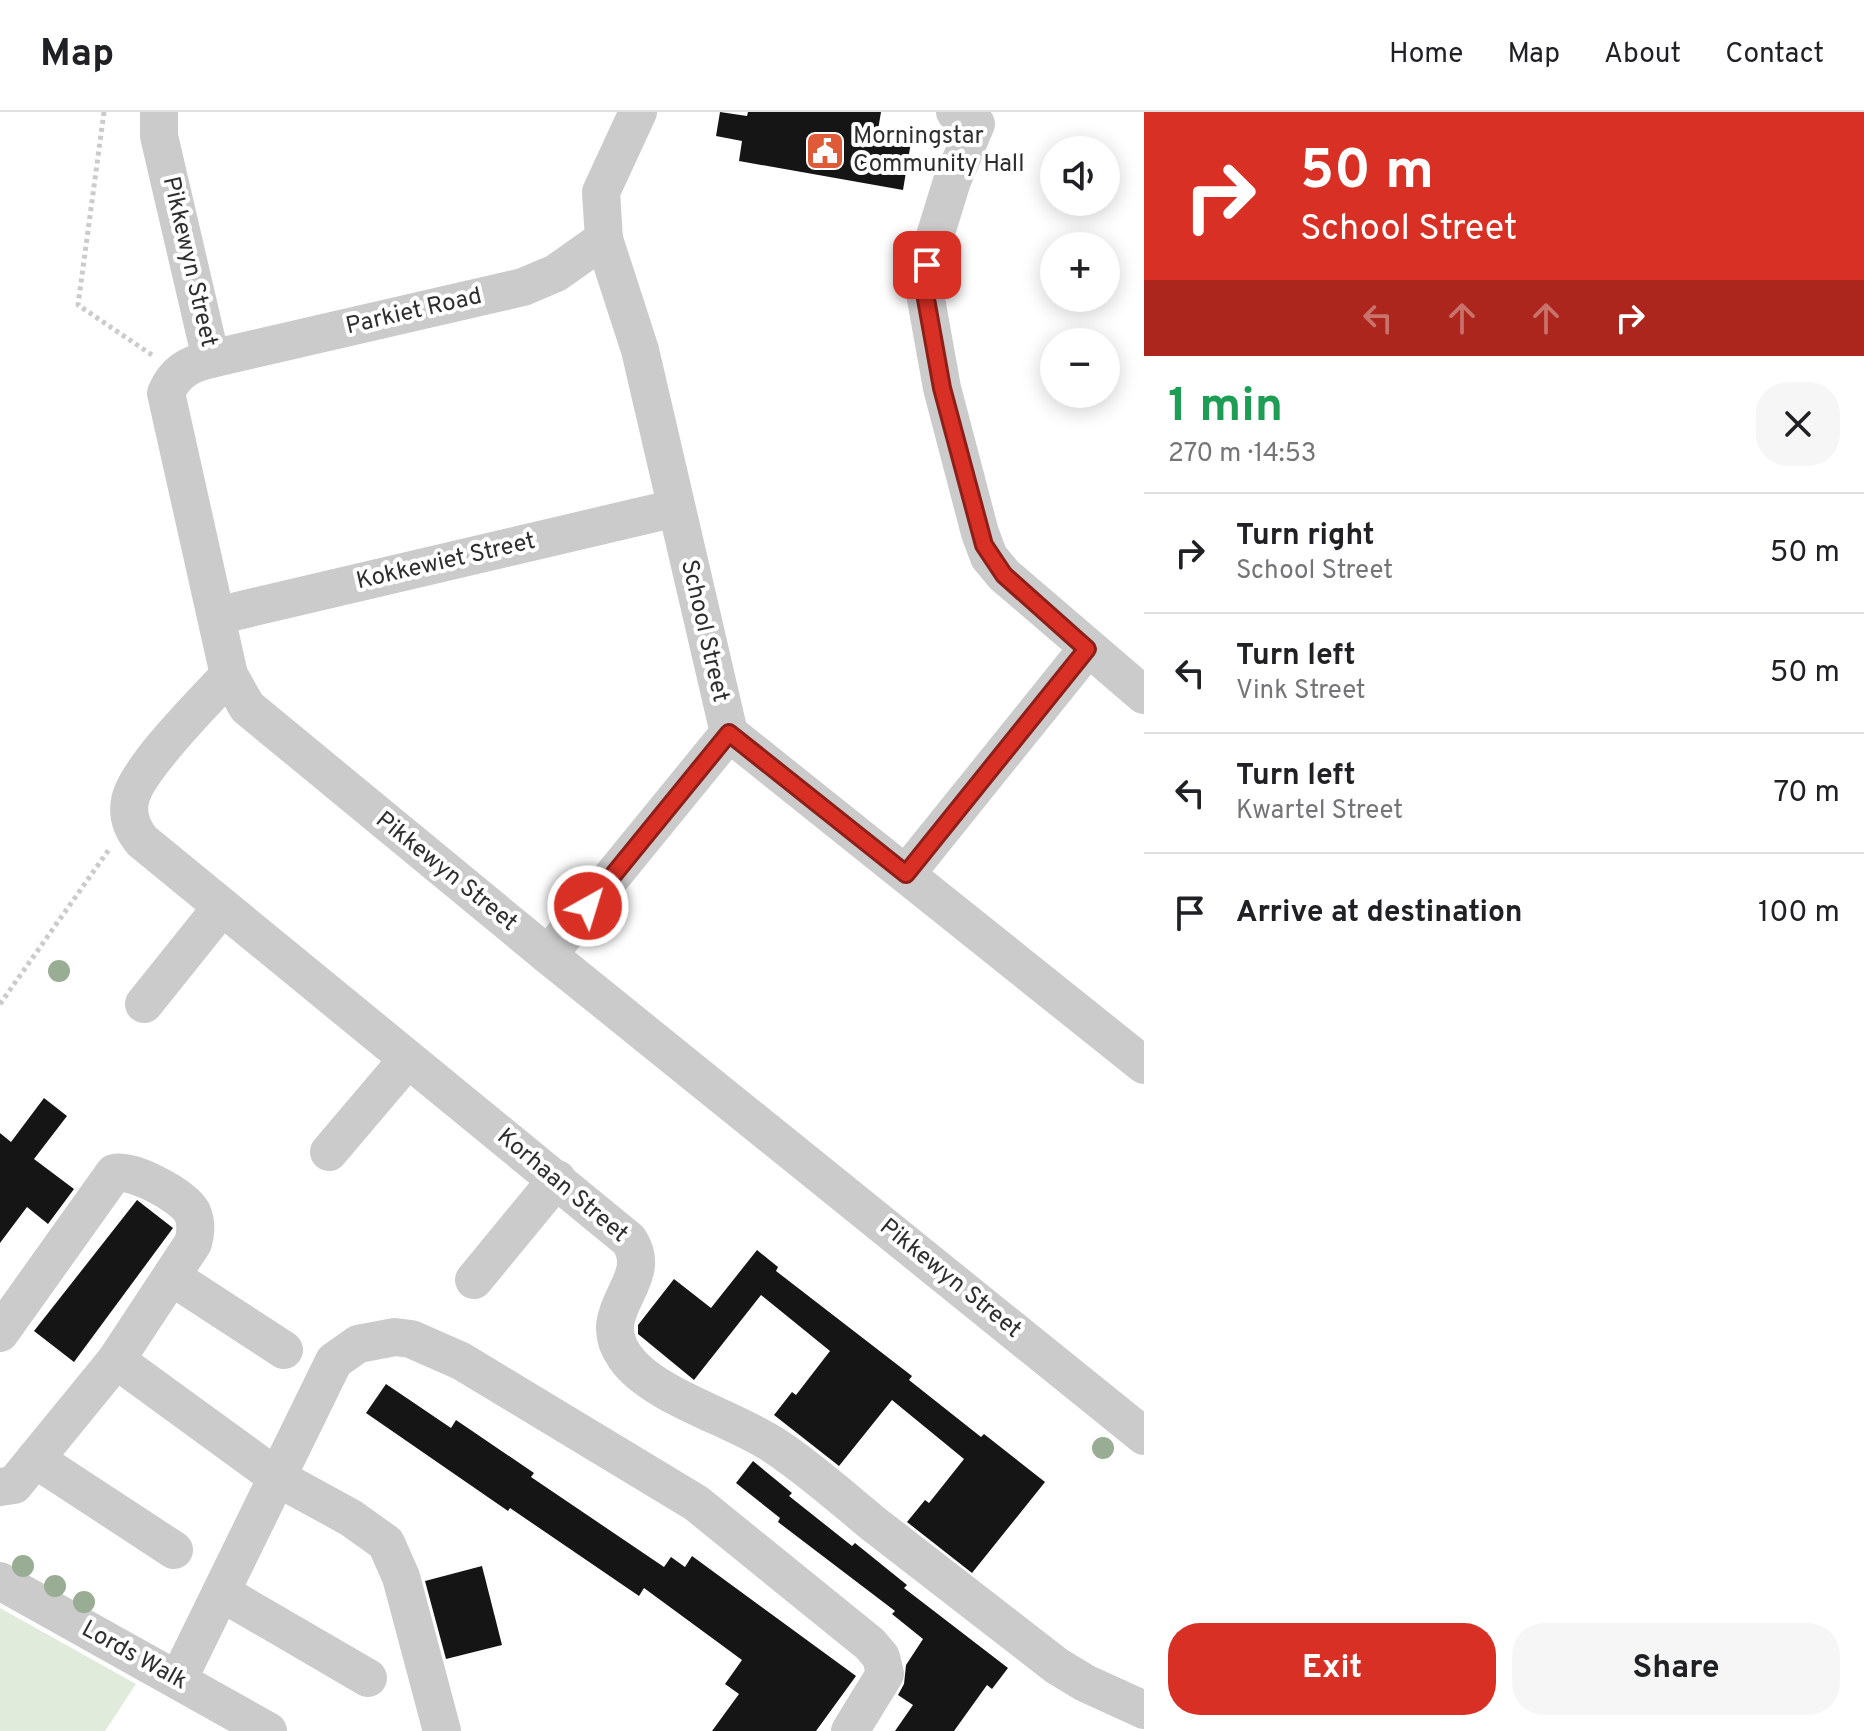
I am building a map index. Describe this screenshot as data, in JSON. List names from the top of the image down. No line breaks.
{"streets":{"street":["Pikkewyn Street","Parkiet Road","Kokkewiet Street","School Street","Korhaan Street","Lords Walk"]},"crossings":[["Pikkewyn Street","Parkiet Road"],["Pikkewyn Street","Kokkewiet Street"],["Parkiet Road","School Street"],["Kokkewiet Street","School Street"]],"places":{"public building":["Morningstar Community Hall"]},"page":{"header":"Map","nav":["Home","Map","About","Contact"],"turn":["50 m","School Street"],"map_buttons":["+","−"],"heading":["1 min","270 m · 14:53"],"list":[{"name":"Turn right","note":"School Street","value":"50 m"},{"name":"Turn left","note":"Vink Street","value":"50 m"},{"name":"Turn left","note":"Kwartel Street","value":"70 m"},{"name":"Arrive at destination","value":"100 m"}],"buttons":["Exit","Share"]}}
